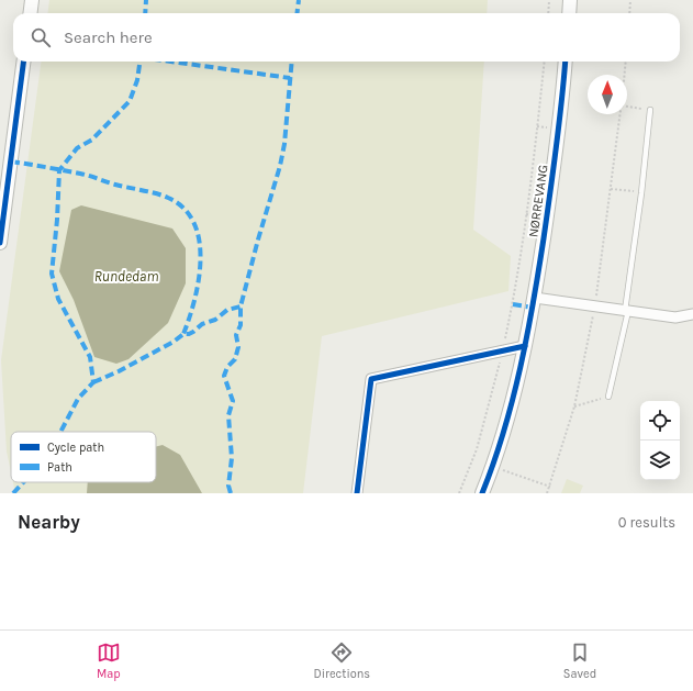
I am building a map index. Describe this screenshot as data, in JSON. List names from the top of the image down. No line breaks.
{"streets":{"street":["NØRREVANG"]},"water":["Rundedam"],"legend":["Cycle path","Path"],"north":"top","page":{"search":"Search here","heading":["Nearby","0 results"],"nav":["Map","Directions","Saved"]}}
